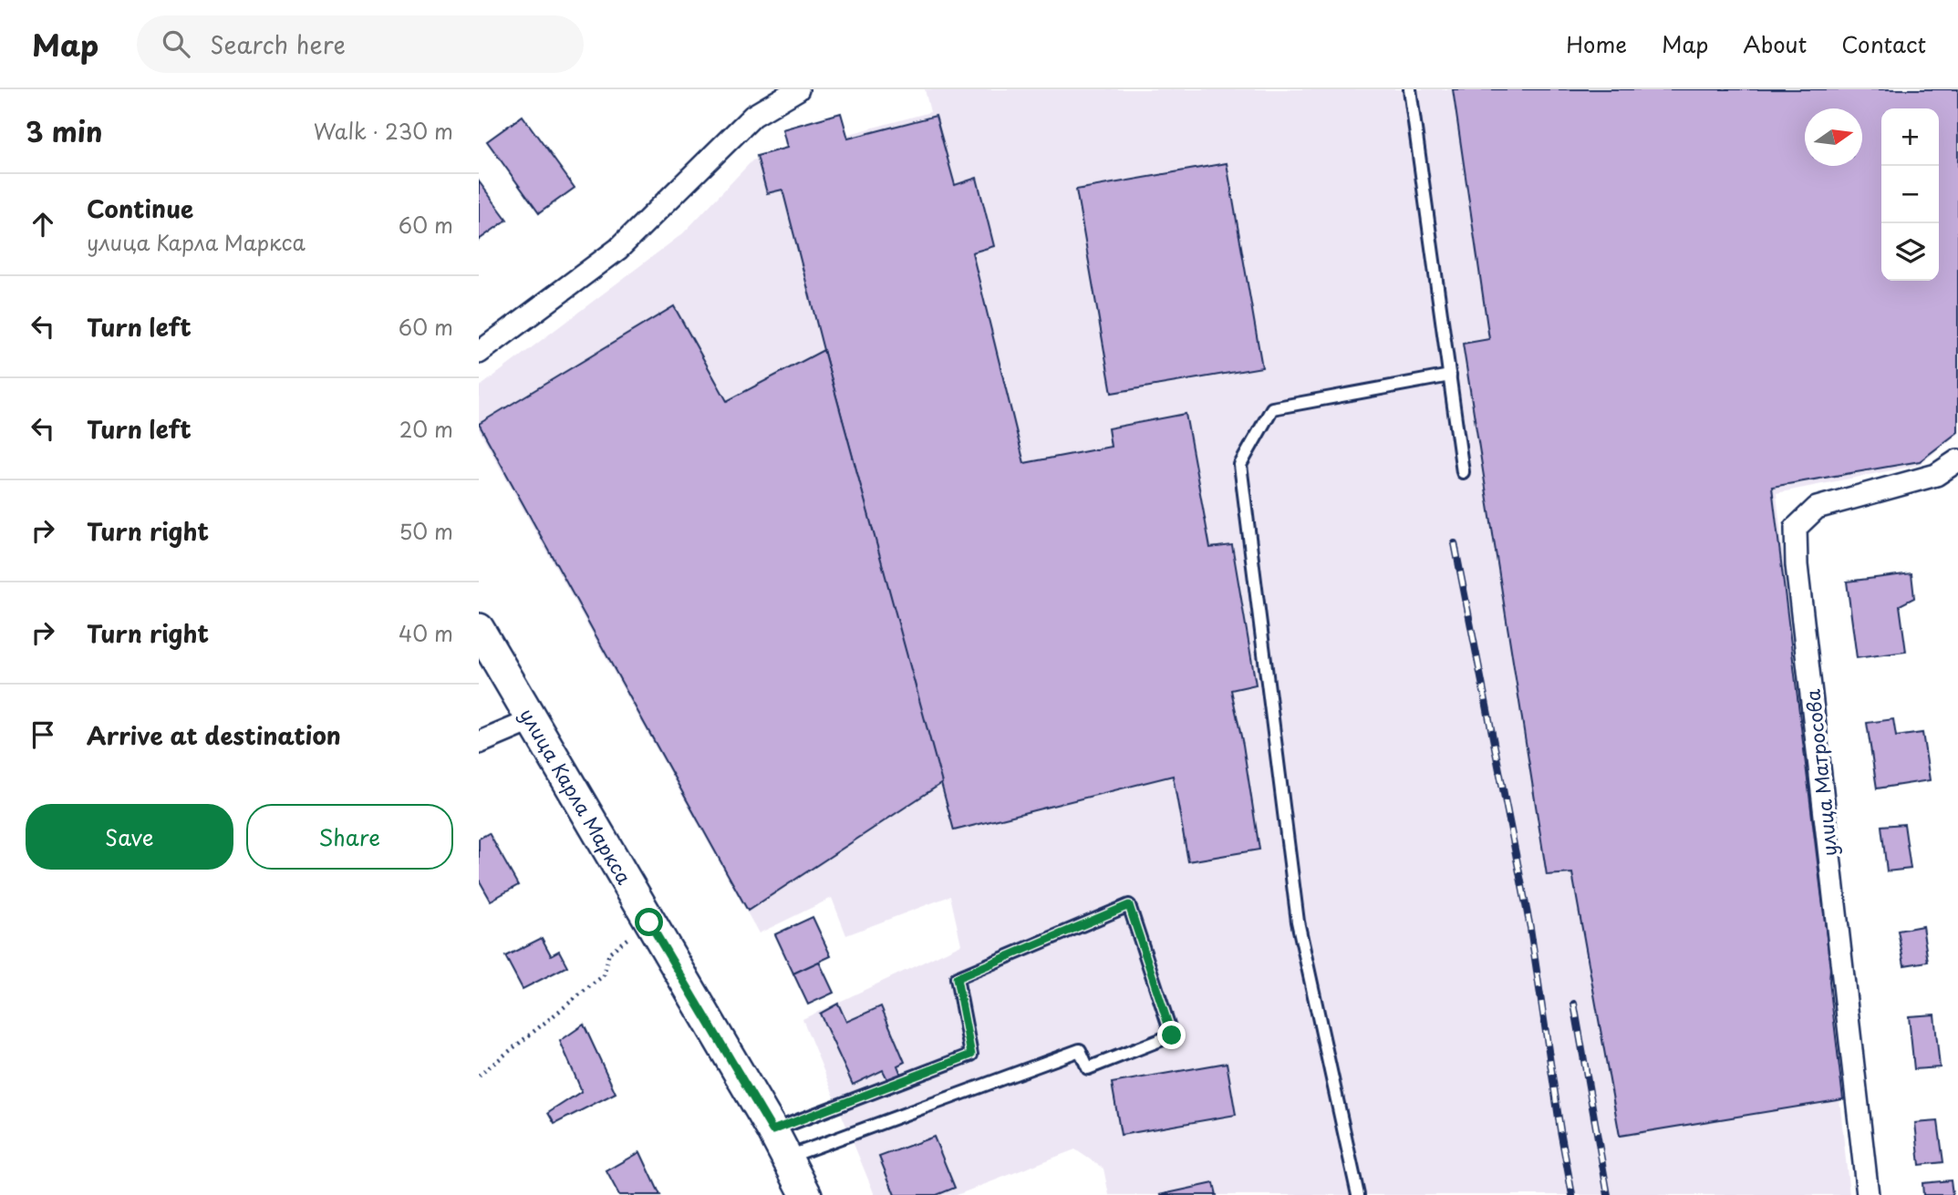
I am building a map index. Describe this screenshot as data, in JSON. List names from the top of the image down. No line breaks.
{"streets":{"main road":["улица Карла Маркса"],"street":["улица Матросова"]},"north":"right","page":{"header":"Map","search":"Search here","nav":["Home","Map","About","Contact"],"heading":["3 min","Walk · 230 m"],"map_buttons":["+","−"],"list":[["Continue","улица Карла Маркса","60 m"],["Turn left","60 m"],["Turn left","20 m"],["Turn right","50 m"],["Turn right","40 m"],"Arrive at destination"],"buttons":["Save","Share"]}}
